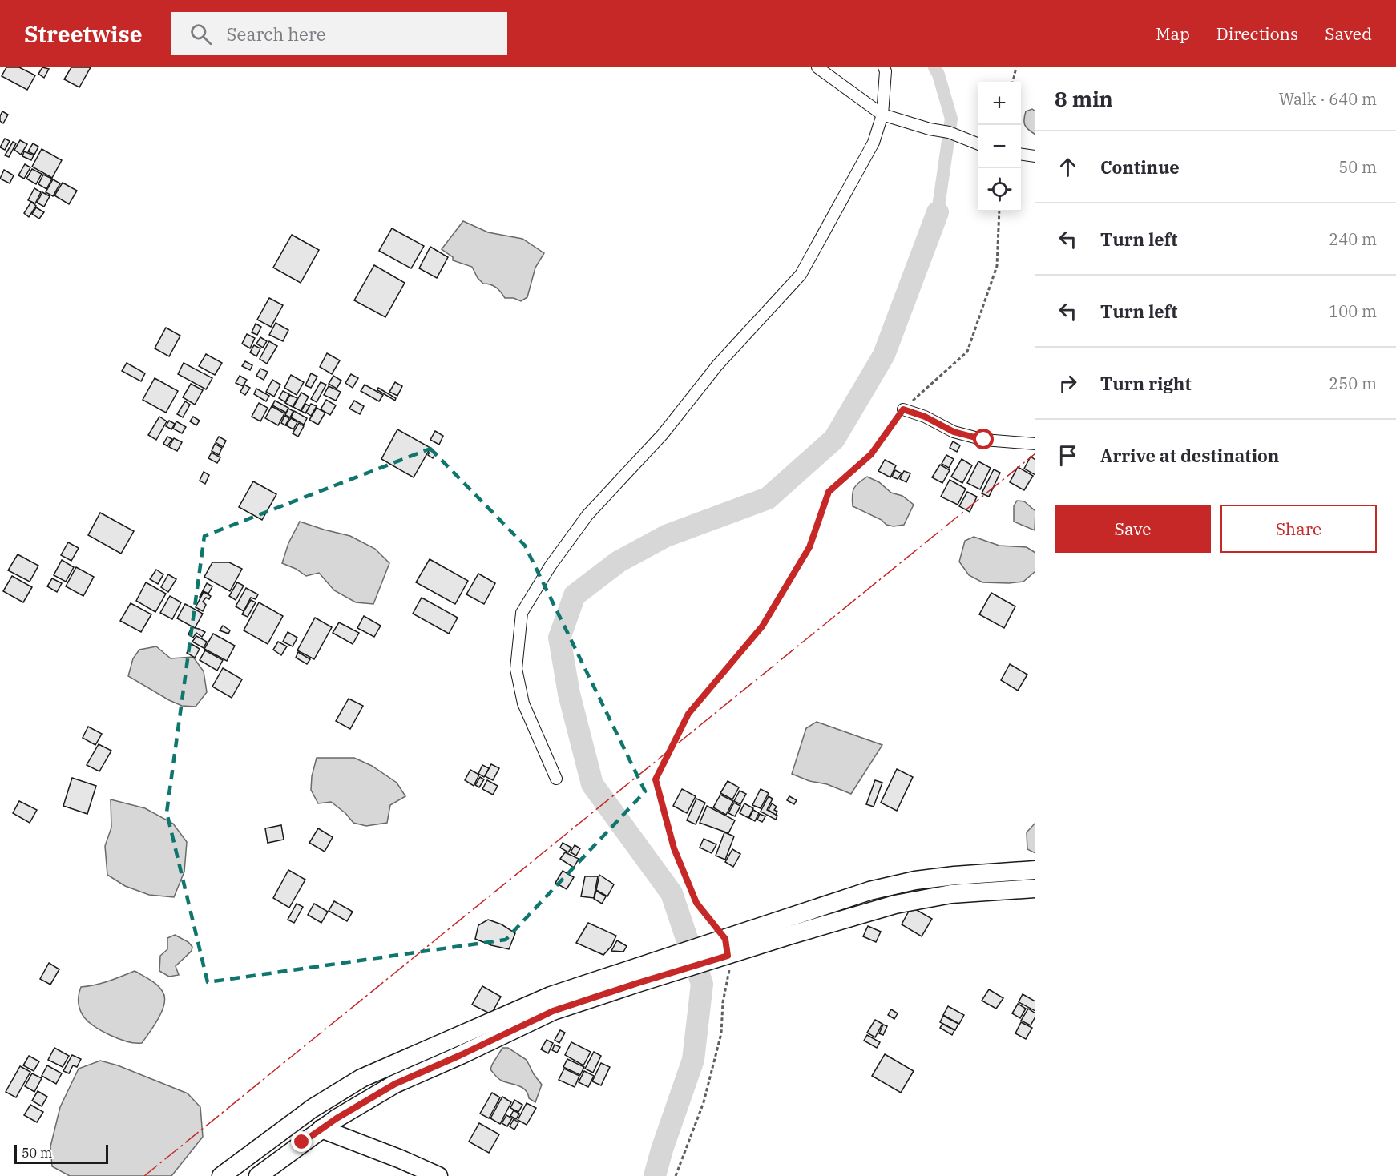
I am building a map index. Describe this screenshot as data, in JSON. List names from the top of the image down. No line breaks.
{"scale_bar":"50 m","page":{"header":"Streetwise","search":"Search here","nav":["Map","Directions","Saved"],"heading":["8 min","Walk · 640 m"],"map_buttons":["+","−"],"list":[["Continue","50 m"],["Turn left","240 m"],["Turn left","100 m"],["Turn right","250 m"],"Arrive at destination"],"buttons":["Save","Share"],"scale":"50 m"}}
